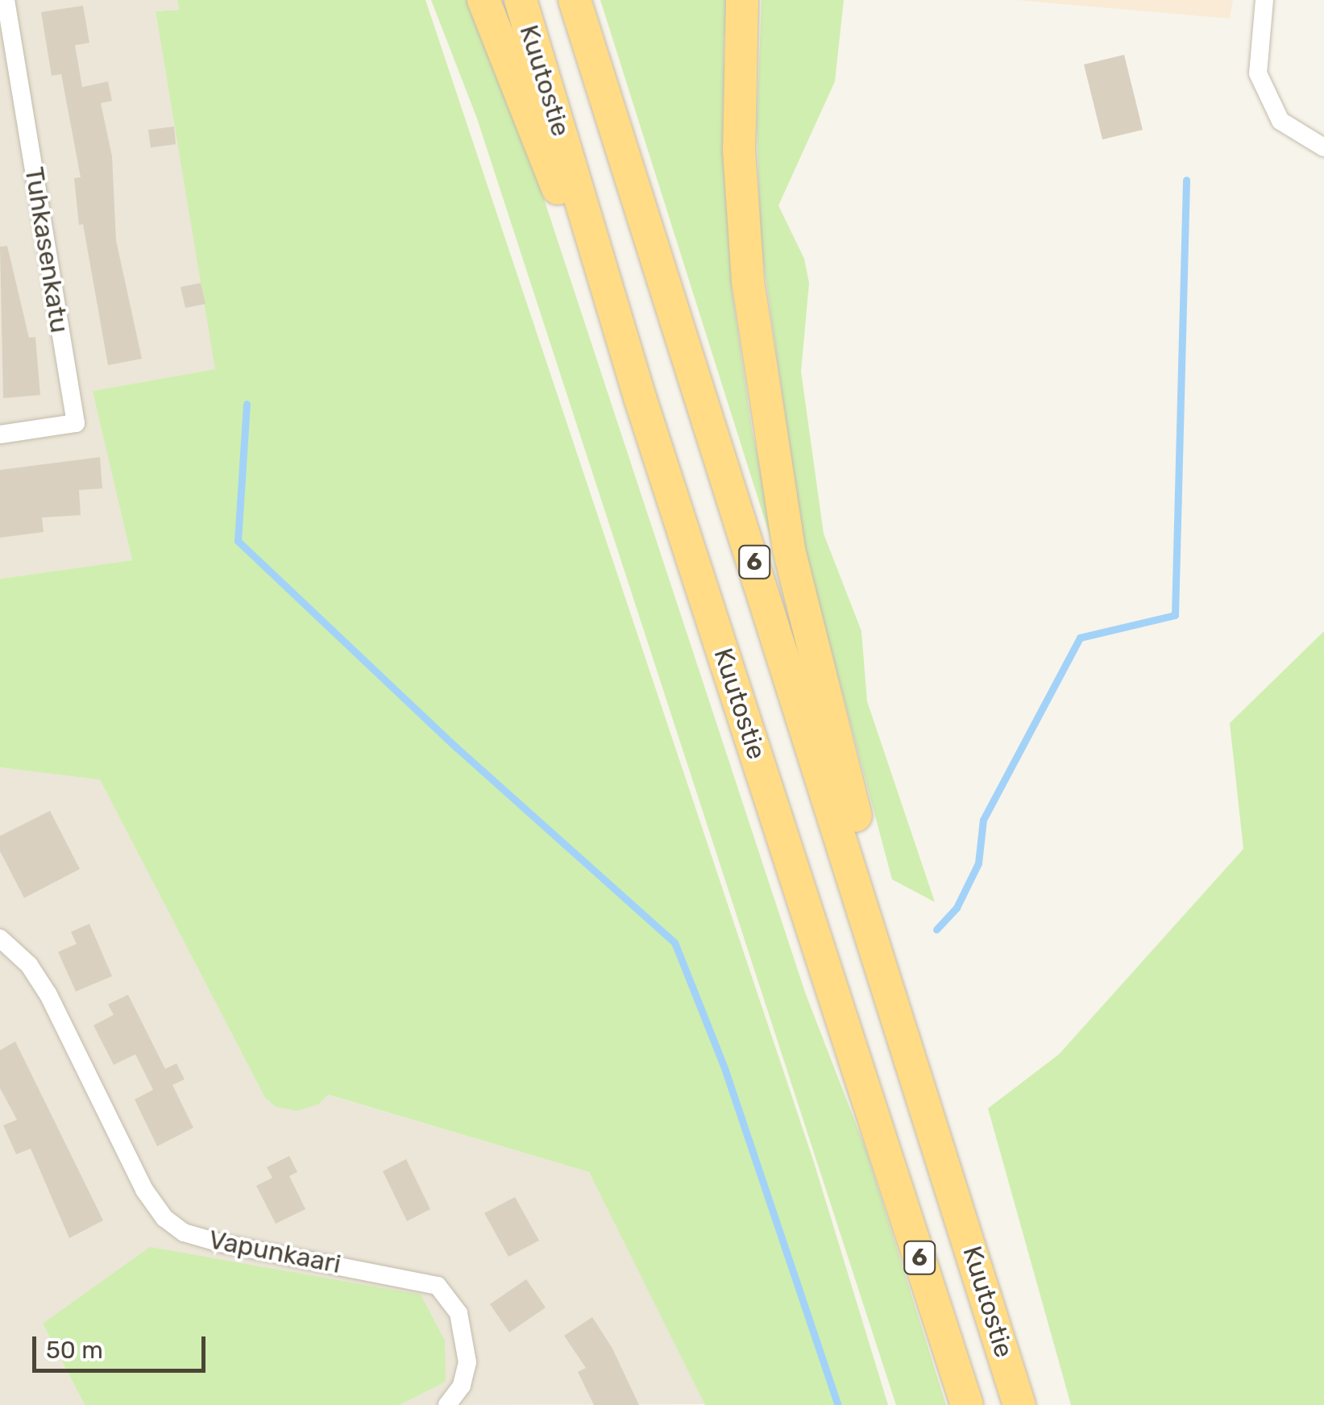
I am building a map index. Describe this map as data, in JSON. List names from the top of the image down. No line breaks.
{"streets":{"highway":["Kuutostie","6"],"street":["Tuhkasenkatu","Vapunkaari"]},"scale_bar":"50 m"}
